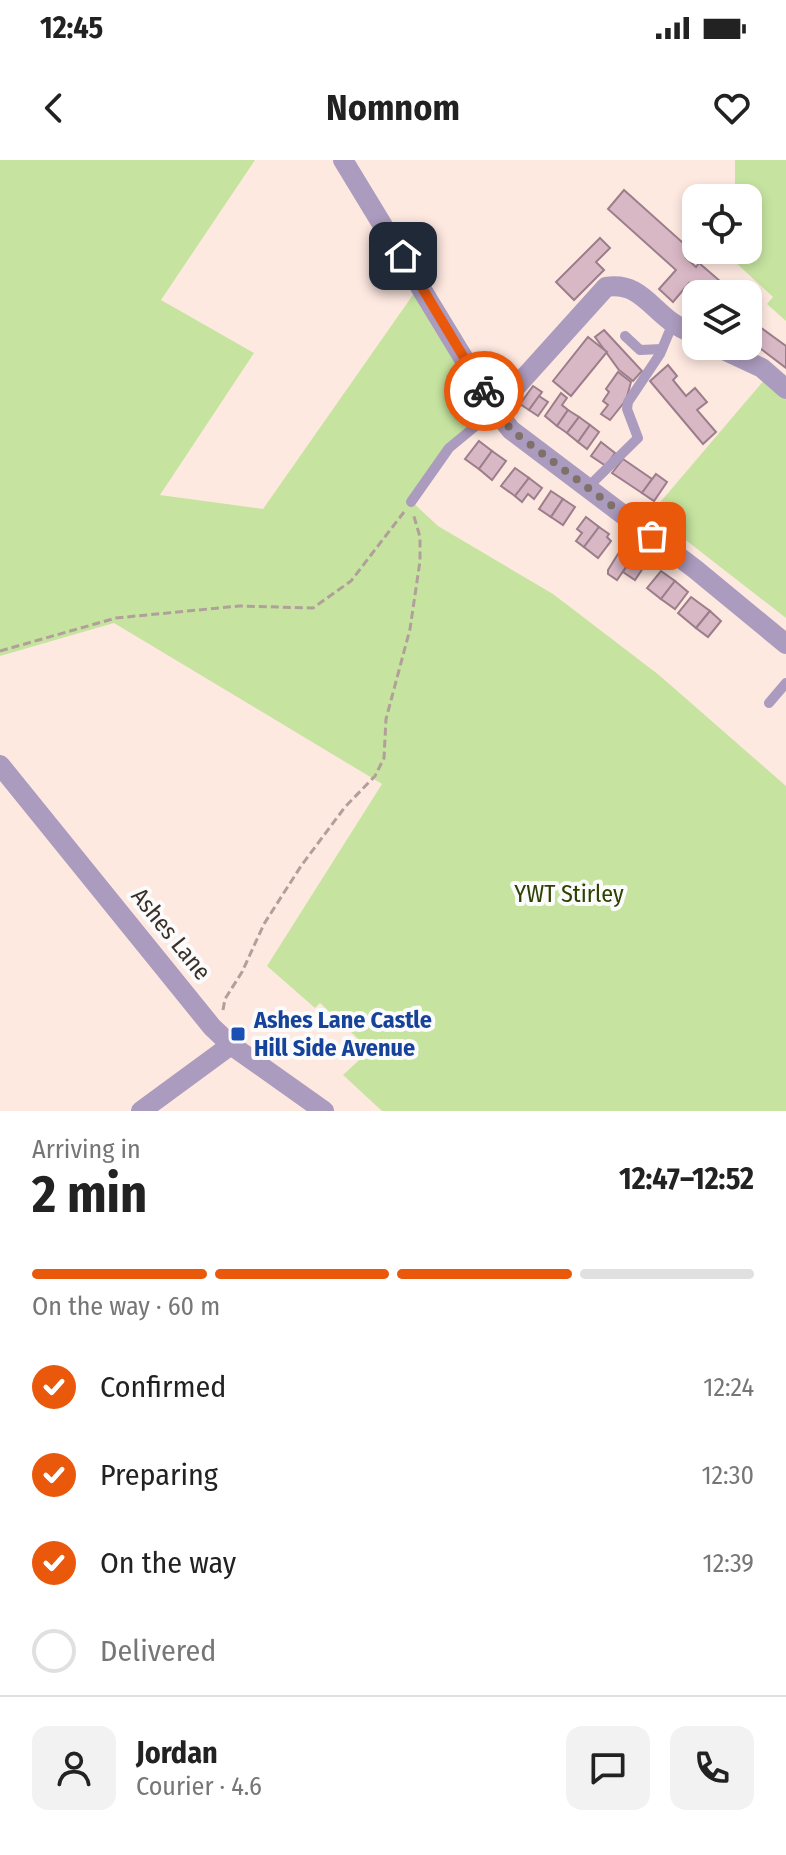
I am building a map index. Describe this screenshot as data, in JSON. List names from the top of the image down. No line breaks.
{"streets":{"street":["Ashes Lane"]},"parks":["YWT Stirley"],"places":{"transit":["Ashes Lane Castle Hill Side Avenue"]},"page":{"status":"12:45","header":"Nomnom","heading":["2 min","Arriving in","12:47–12:52"],"panel":["Jordan","Courier · 4.6"],"bar":"On the way · 60 m","list":[["Confirmed","12:24"],["Preparing","12:30"],["On the way","12:39"],"Delivered"]}}
